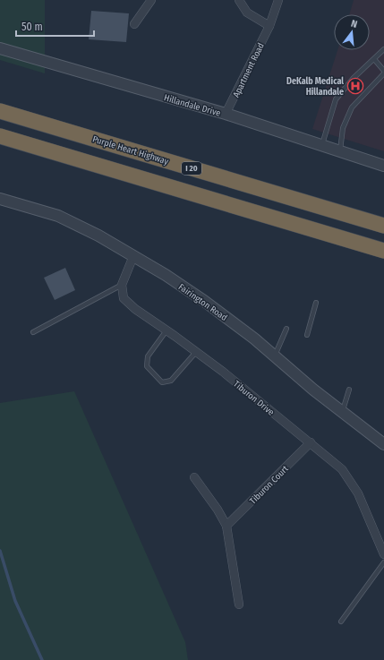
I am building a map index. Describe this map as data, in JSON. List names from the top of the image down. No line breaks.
{"streets":{"highway":["Purple Heart Highway","I 20"],"street":["Apartment Road","Hillandale Drive","Fairington Road","Tiburon Drive","Tiburon Court"]},"crossings":[["Apartment Road","Hillandale Drive"],["Tiburon Drive","Tiburon Court"]],"places":{"hospital":["DeKalb Medical Hillandale"]},"scale_bar":"50 m","north":"top"}
